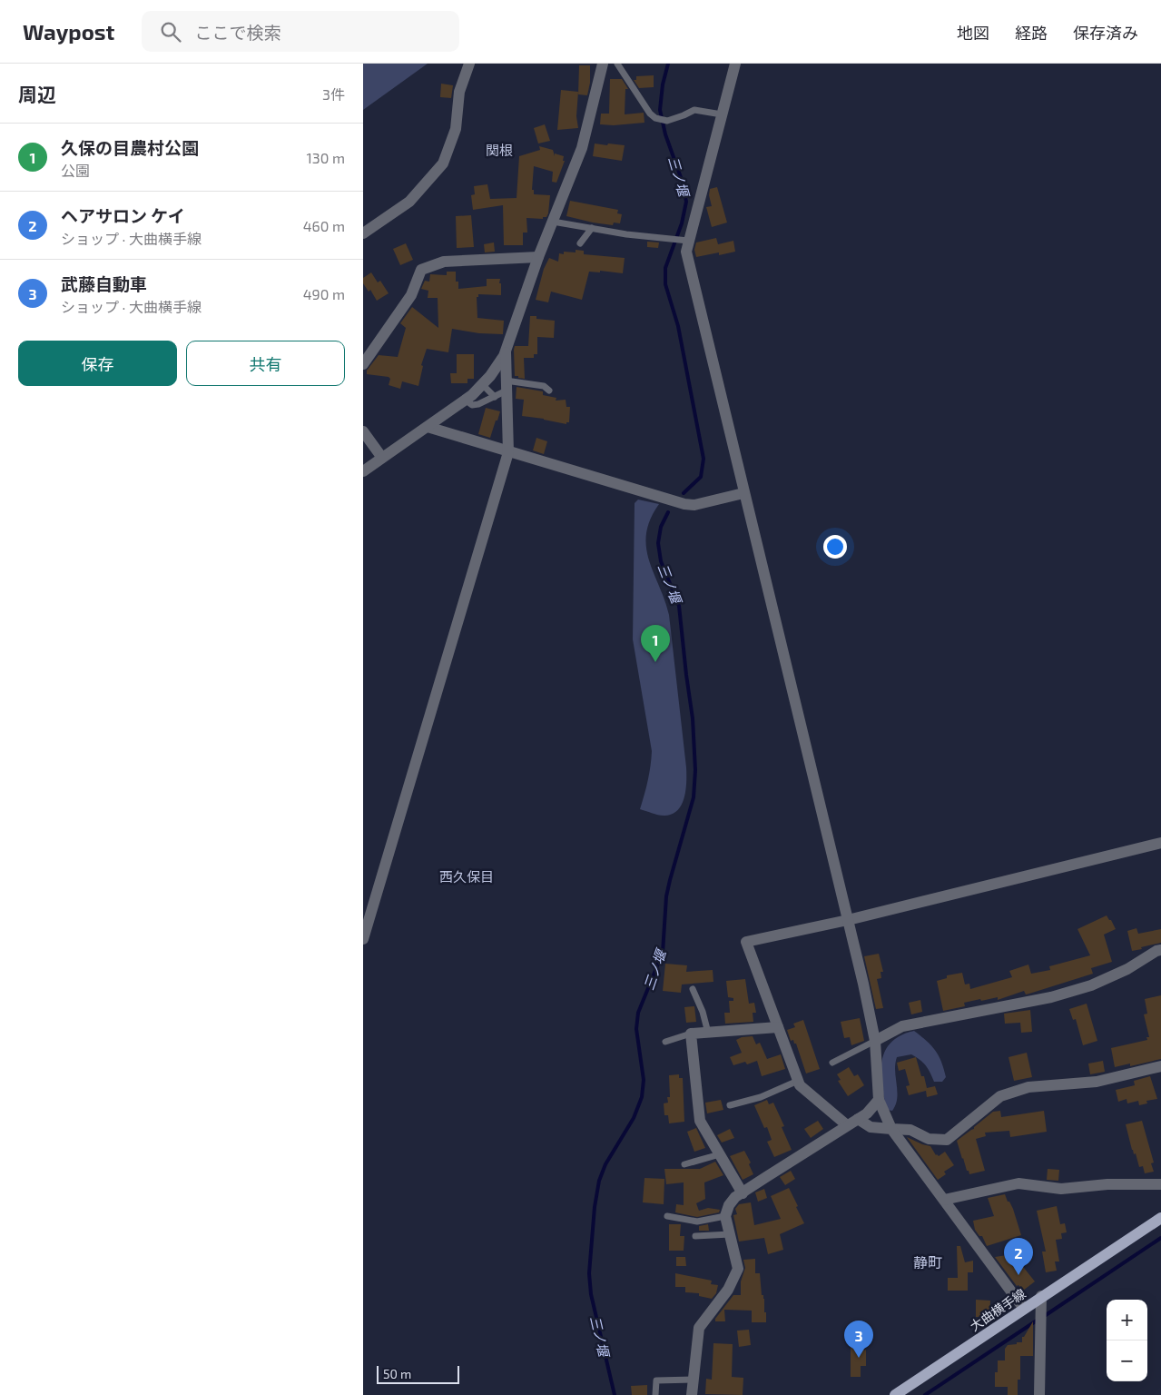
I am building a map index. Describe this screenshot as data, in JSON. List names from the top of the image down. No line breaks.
{"streets":{"main road":["大曲横手線"]},"districts":["関根","西久保目","静町"],"water":["三ノ堰"],"scale_bar":"50 m","page":{"header":"Waypost","search":"ここで検索","nav":["地図","経路","保存済み"],"heading":["周辺","3件"],"list":[{"mark":"1","name":"久保の目農村公園","note":"公園","value":"130 m"},{"mark":"2","name":"ヘアサロン ケイ","note":"ショップ · 大曲横手線","value":"460 m"},{"mark":"3","name":"武藤自動車","note":"ショップ · 大曲横手線","value":"490 m"}],"buttons":["保存","共有"],"pins":["1","2","3"],"map_buttons":["+","−"],"scale":"50 m"}}
